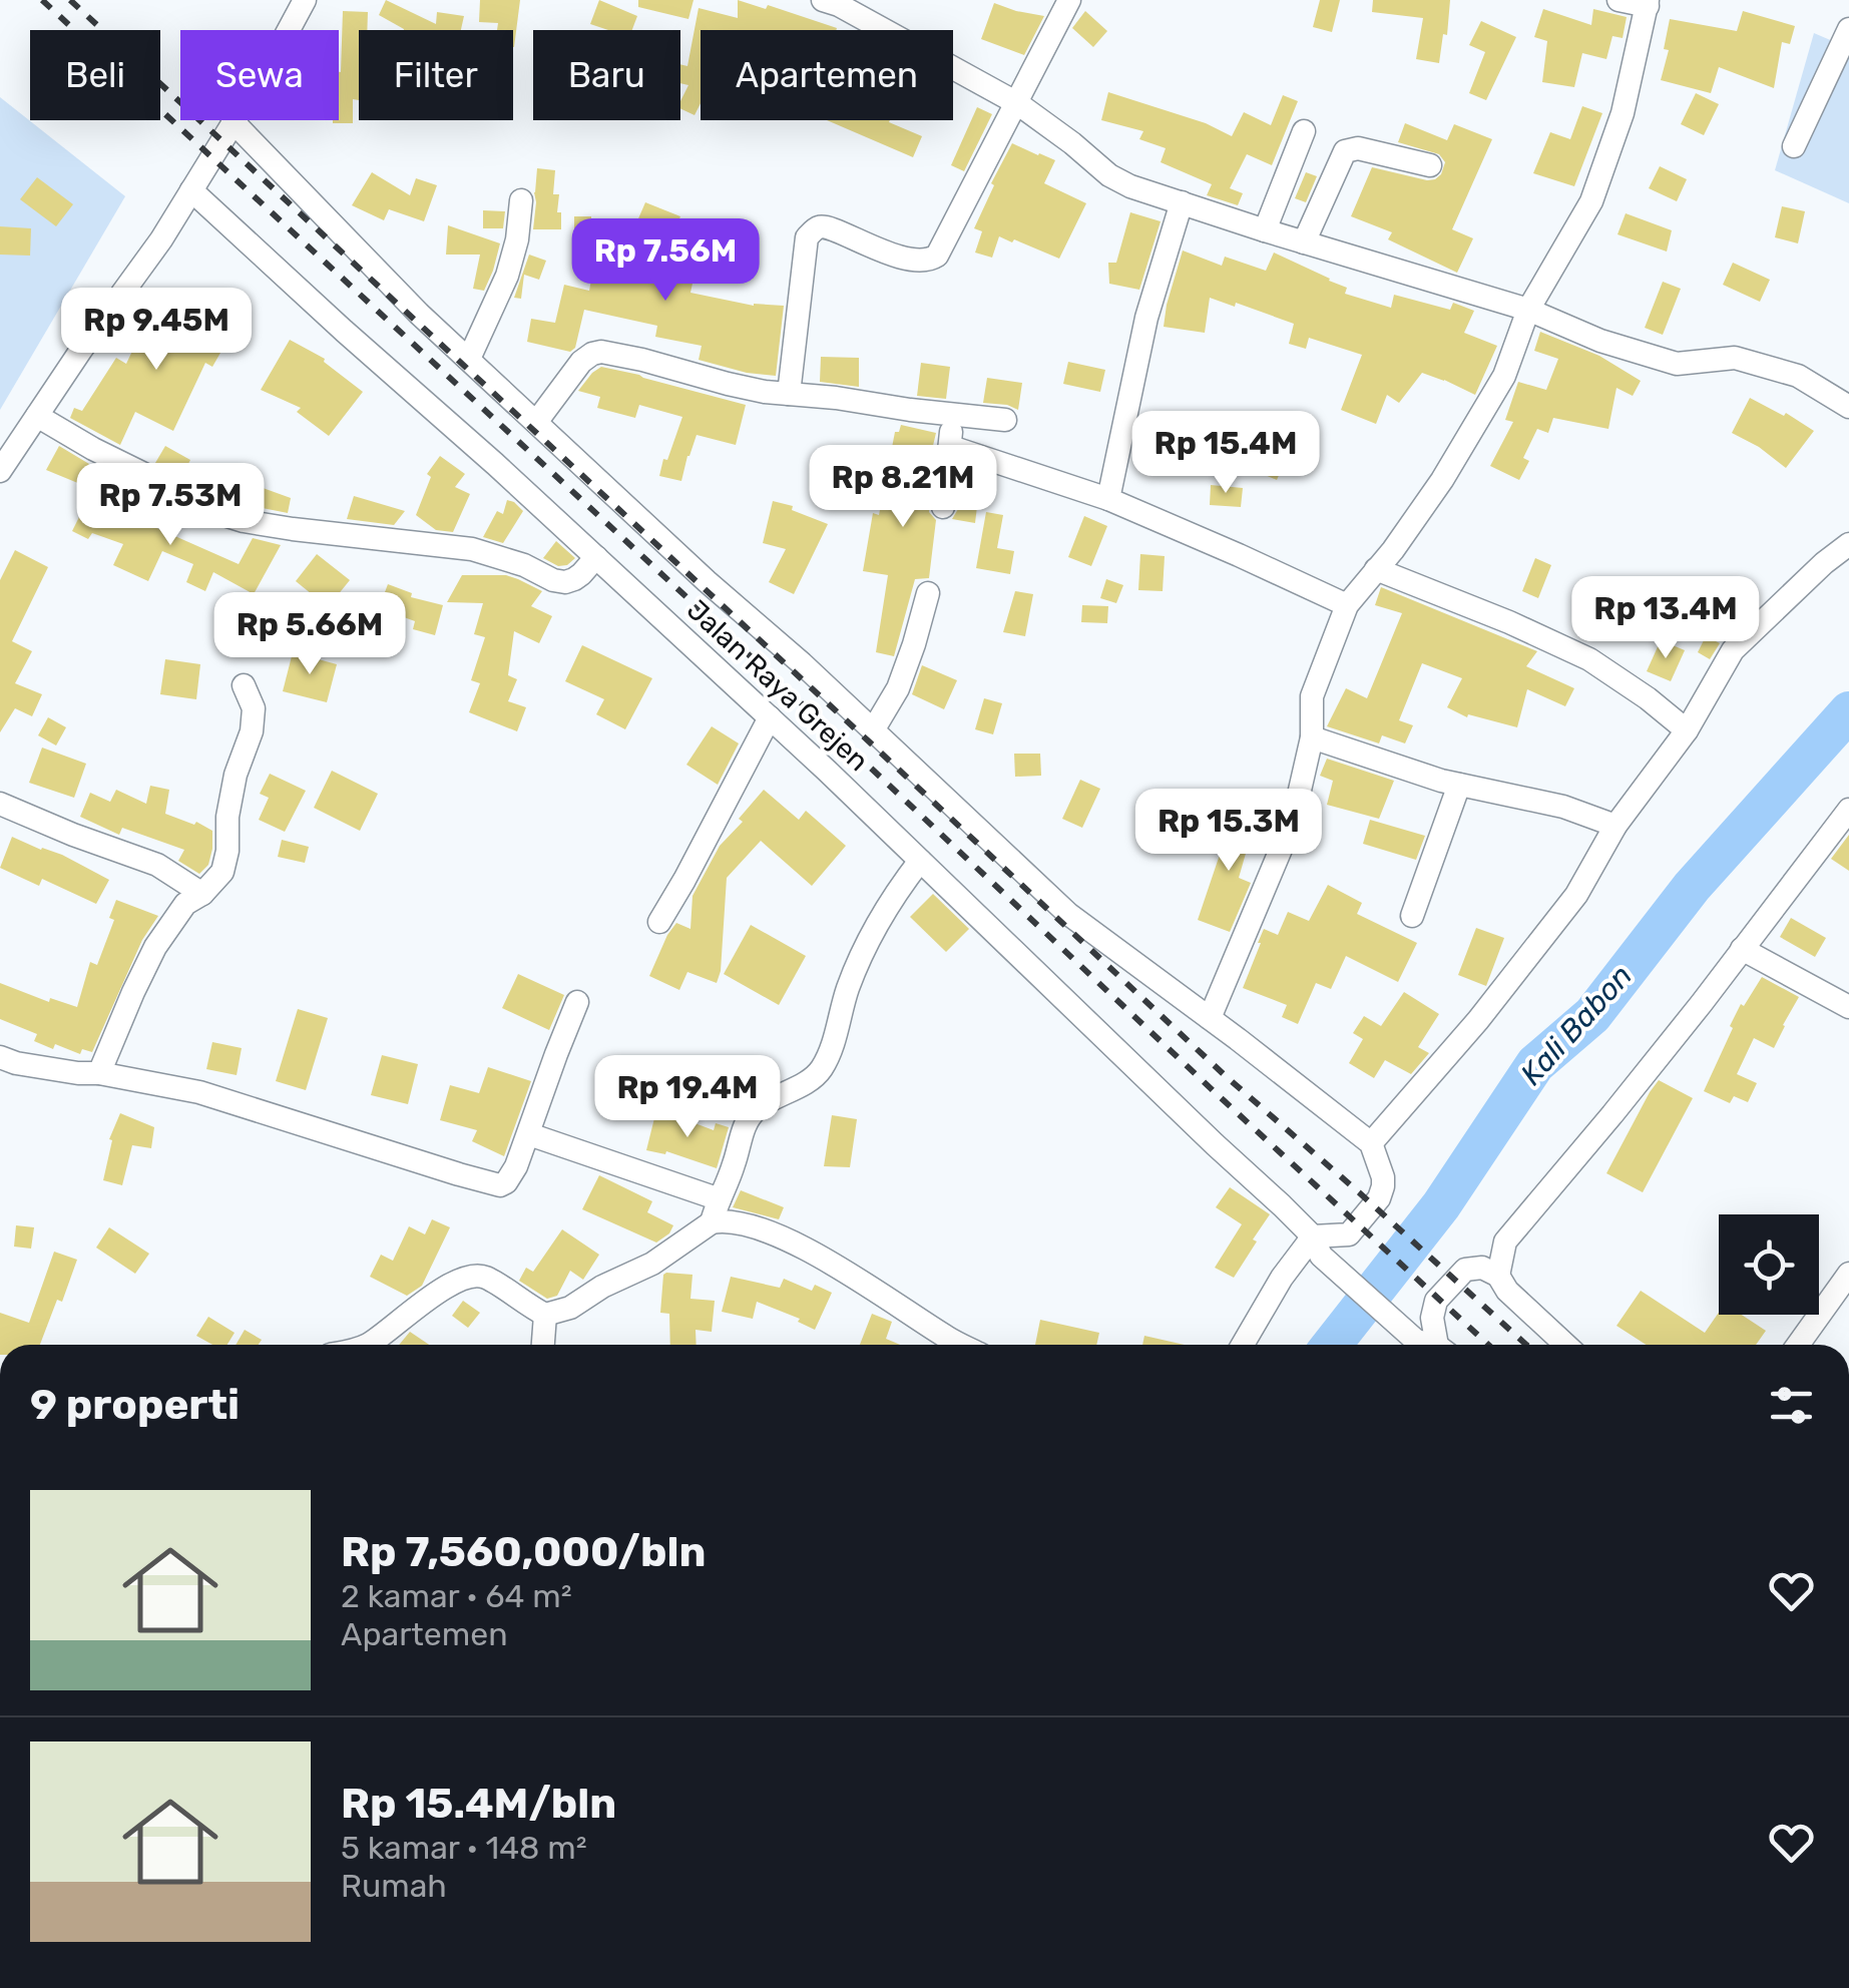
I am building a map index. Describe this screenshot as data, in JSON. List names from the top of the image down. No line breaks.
{"streets":{"street":["Jalan Raya Grejen"]},"water":["Kali Babon"],"page":{"chip":["Beli","Sewa","Filter","Baru","Apartemen"],"price":["Rp 7.56M","Rp 9.45M","Rp 15.4M","Rp 8.21M","Rp 7.53M","Rp 13.4M","Rp 5.66M","Rp 15.3M","Rp 19.4M"],"heading":"9 properti","list":[{"name":"Rp 7,560,000/bln","note":"2 kamar · 64 m² · Apartemen"},{"name":"Rp 15.4M/bln","note":"5 kamar · 148 m² · Rumah"}]}}
